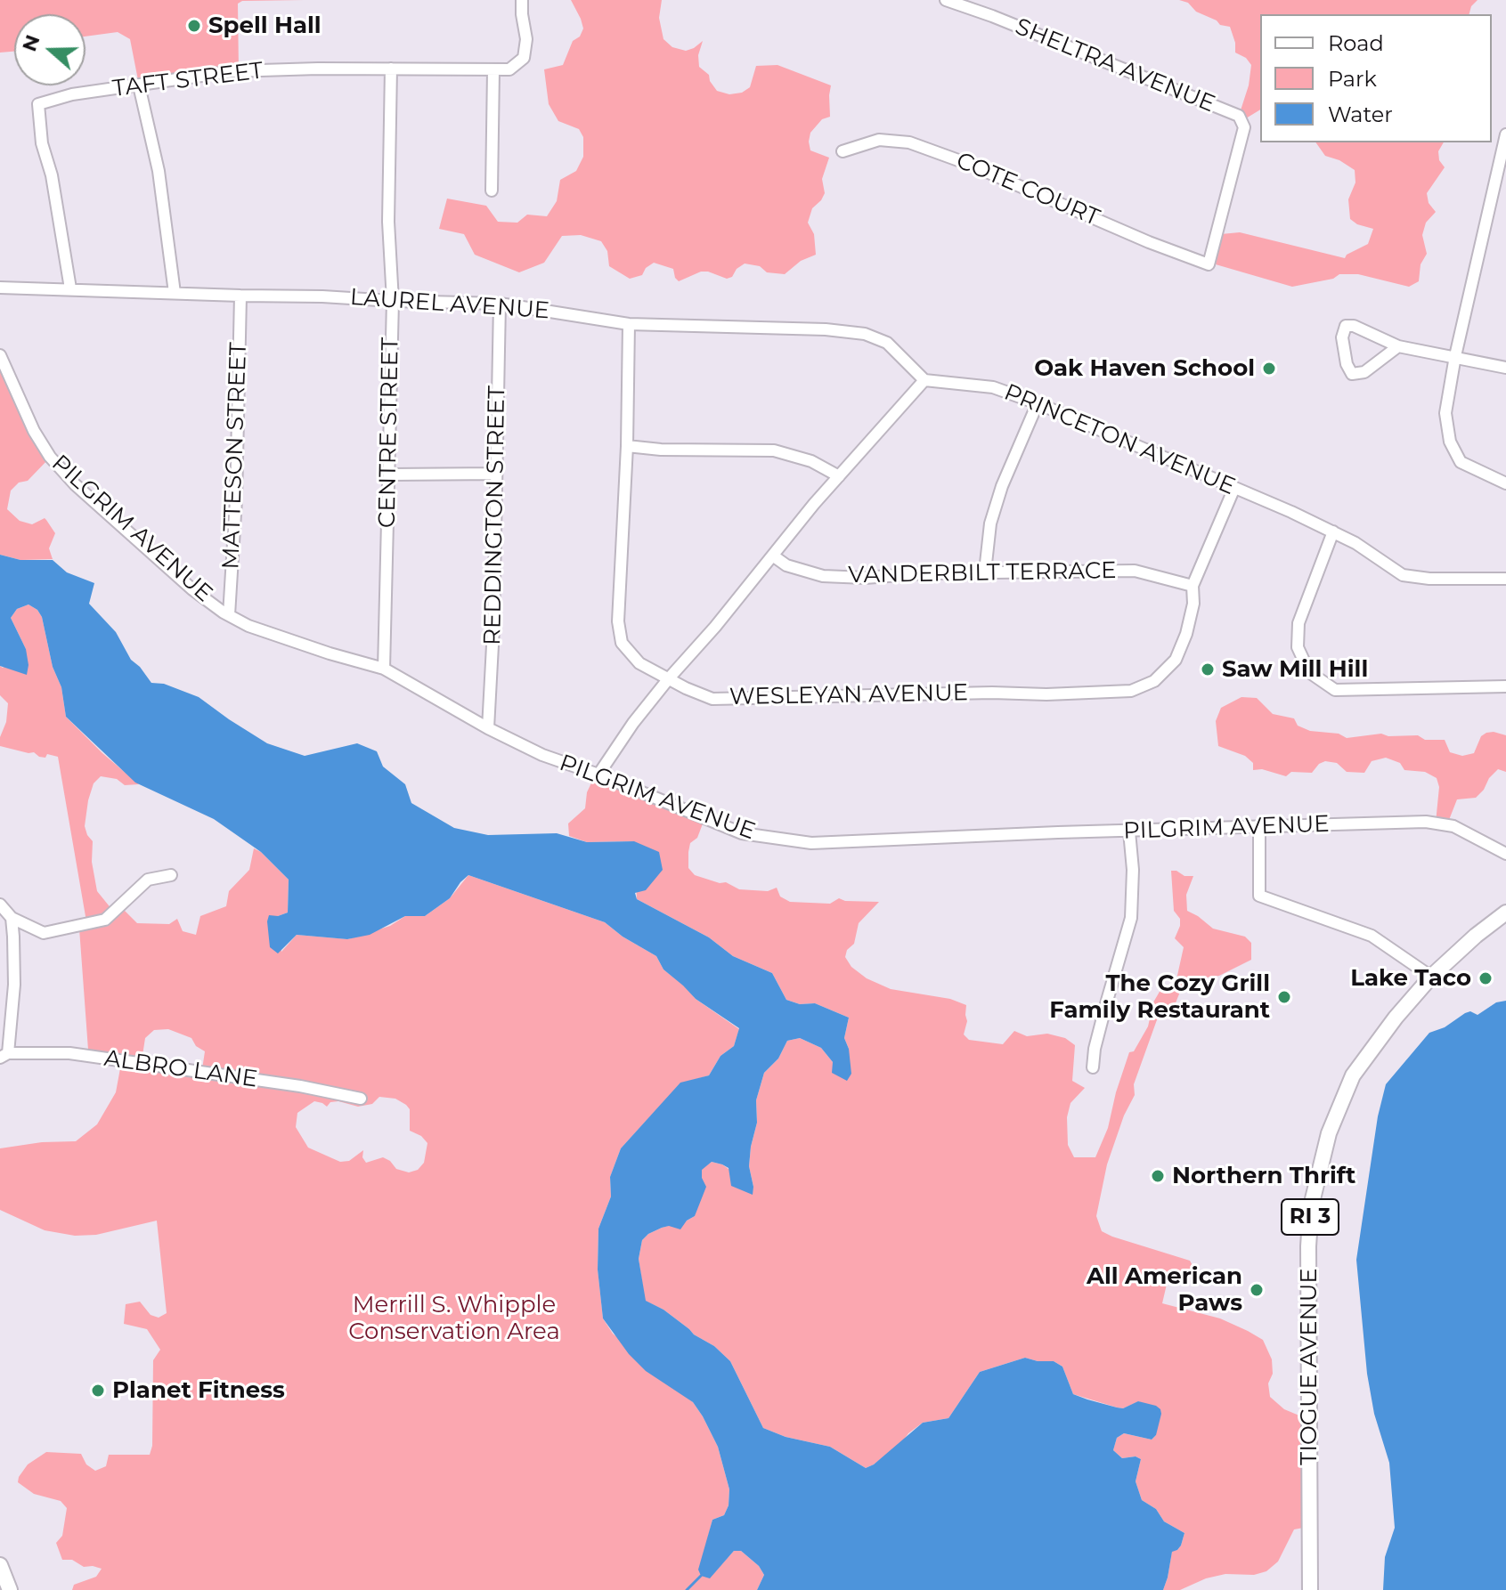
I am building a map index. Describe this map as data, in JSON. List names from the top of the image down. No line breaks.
{"streets":{"main road":["RI 3","TIOGUE AVENUE"],"street":["SHELTRA AVENUE","TAFT STREET","COTE COURT","LAUREL AVENUE","CENTRE STREET","PRINCETON AVENUE","MATTESON STREET","REDDINGTON STREET","PILGRIM AVENUE","VANDERBILT TERRACE","WESLEYAN AVENUE","ALBRO LANE"]},"crossings":[["SHELTRA AVENUE","COTE COURT"],["TAFT STREET","LAUREL AVENUE"],["TAFT STREET","CENTRE STREET"],["LAUREL AVENUE","CENTRE STREET"],["LAUREL AVENUE","PRINCETON AVENUE"],["LAUREL AVENUE","MATTESON STREET"],["LAUREL AVENUE","REDDINGTON STREET"],["LAUREL AVENUE","WESLEYAN AVENUE"],["CENTRE STREET","PILGRIM AVENUE"],["PRINCETON AVENUE","WESLEYAN AVENUE"],["MATTESON STREET","PILGRIM AVENUE"],["REDDINGTON STREET","PILGRIM AVENUE"],["VANDERBILT TERRACE","WESLEYAN AVENUE"]],"parks":["Merrill S. Whipple Conservation Area"],"places":["Spell Hall","Oak Haven School","Saw Mill Hill","Lake Taco","The Cozy Grill Family Restaurant","Northern Thrift","All American Paws","Planet Fitness"],"legend":["Road","Park","Water"],"north":"left"}
